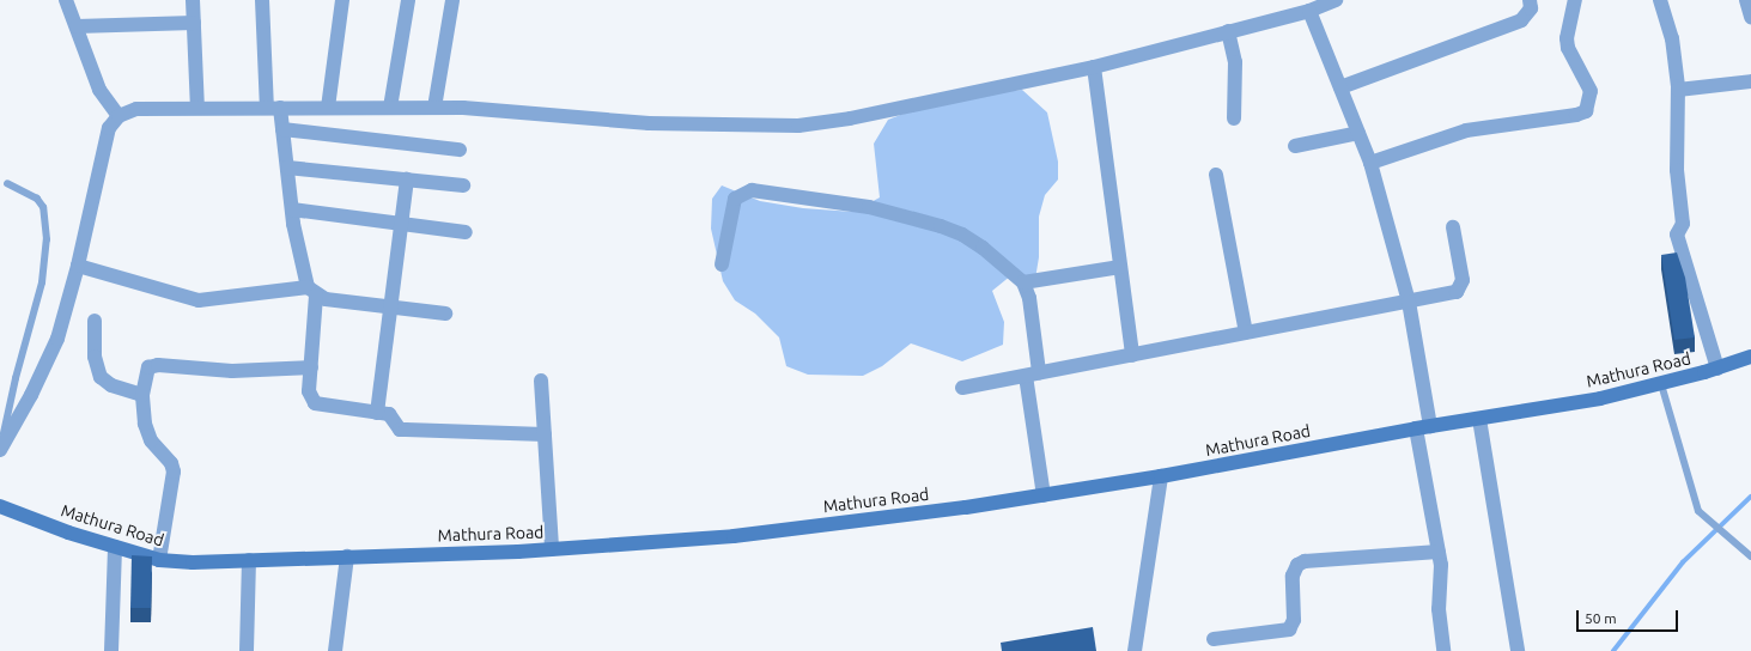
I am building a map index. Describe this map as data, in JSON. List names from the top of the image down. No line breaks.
{"streets":{"main road":["Mathura Road"]},"scale_bar":"50 m"}
